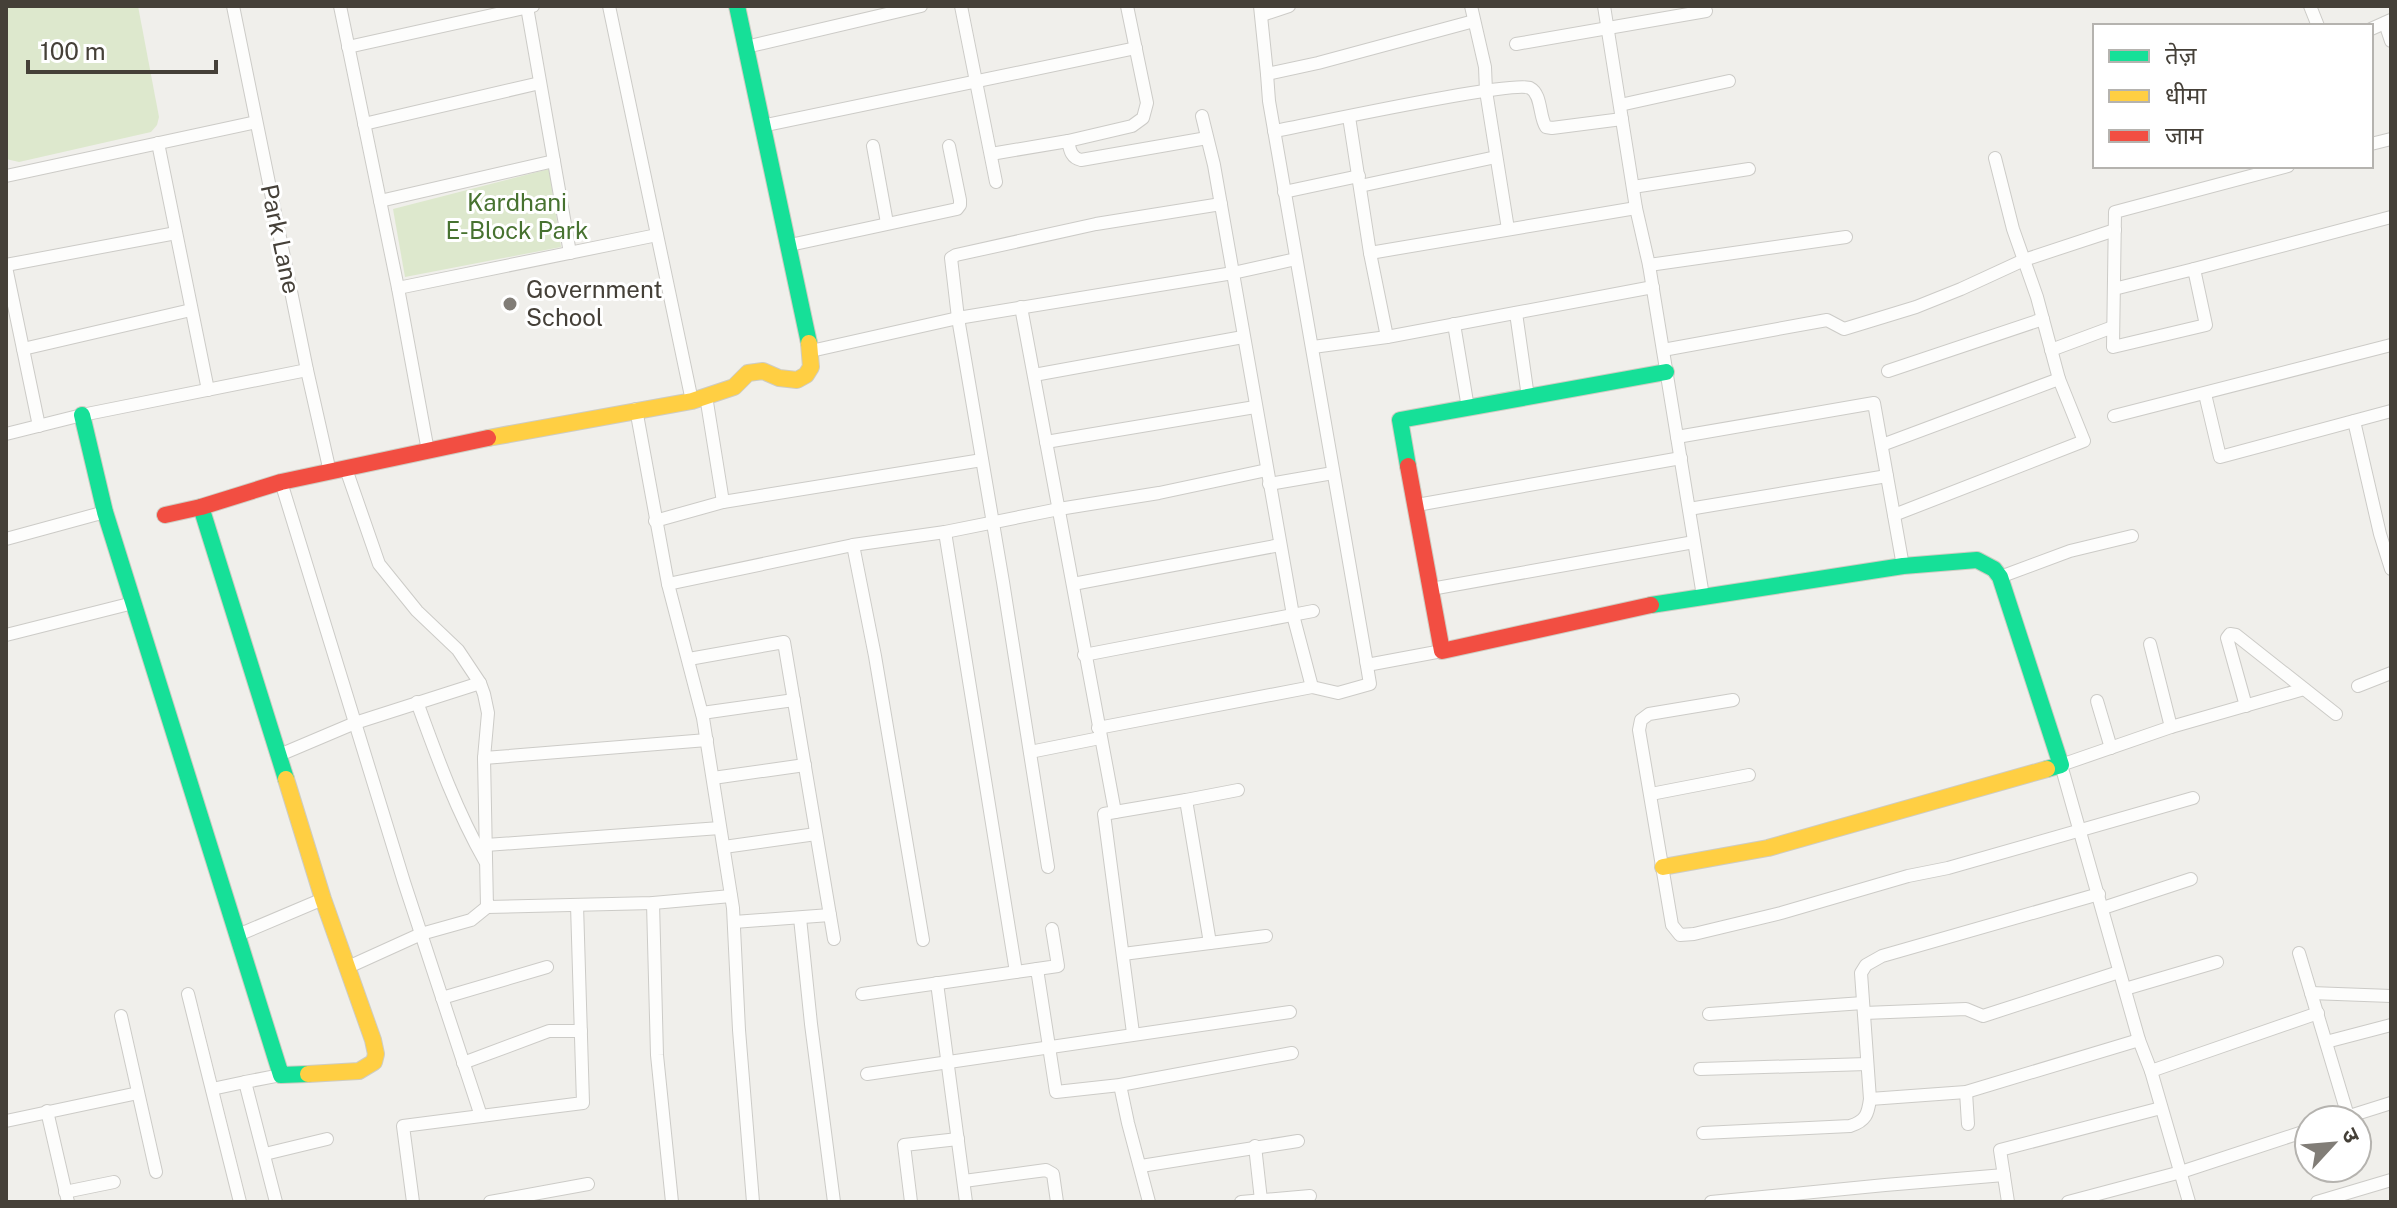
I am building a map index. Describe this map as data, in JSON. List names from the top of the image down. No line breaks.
{"streets":{"street":["Park Lane"]},"parks":["Kardhani E-Block Park"],"places":["Government School"],"legend":["तेज़","धीमा","जाम"],"scale_bar":"100 m","north":"top right"}
